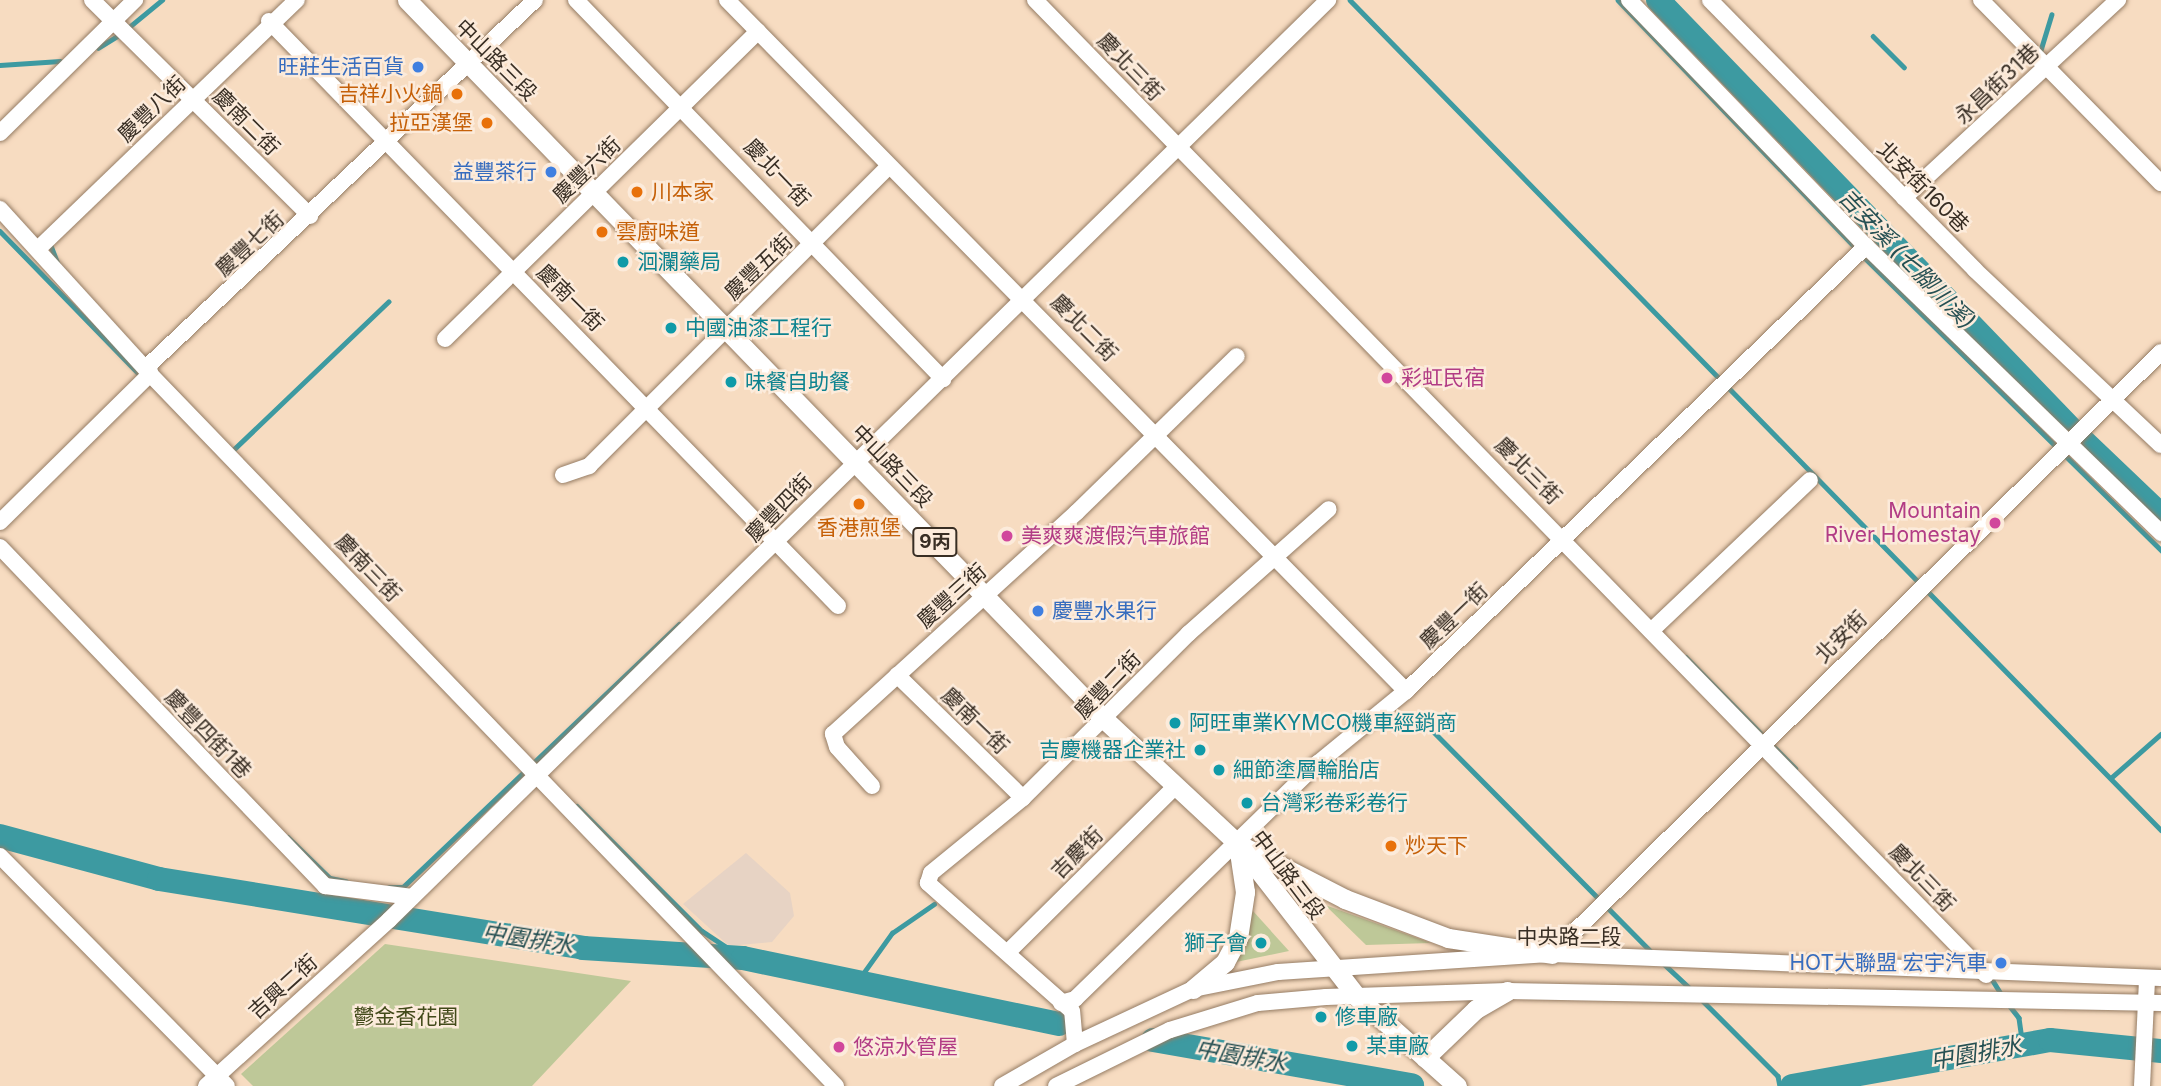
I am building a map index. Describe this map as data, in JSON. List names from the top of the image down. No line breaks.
{"streets":{"main road":["中山路三段","9丙"],"street":["慶北三街","永昌街31巷","慶豐八街","慶南二街","慶豐六街","慶北一街","北安街160巷","慶豐七街","慶豐五街","慶南一街","慶北二街","慶豐四街","慶南三街","慶豐三街","慶豐一街","北安街","慶豐二街","慶豐四街1巷","吉慶街","中央路二段","吉興二街"]},"crossings":[["中山路三段","慶豐六街"],["中山路三段","慶豐七街"],["中山路三段","慶豐五街"],["中山路三段","慶豐四街"],["中山路三段","慶豐三街"],["中山路三段","慶豐一街"],["中山路三段","慶豐二街"],["中山路三段","吉慶街"],["中山路三段","中央路二段"],["慶北三街","慶豐四街"],["慶北三街","慶豐一街"],["慶北三街","北安街"],["慶北三街","中央路二段"],["永昌街31巷","北安街160巷"],["慶豐八街","慶南二街"],["慶豐八街","慶南一街"],["慶豐八街","慶南三街"],["慶南二街","慶豐七街"],["慶豐六街","慶北一街"],["慶豐六街","慶南一街"],["慶豐六街","慶北二街"],["慶北一街","慶豐五街"],["慶北一街","慶豐四街"],["北安街160巷","北安街"],["慶豐七街","慶南一街"],["慶豐七街","慶南三街"],["慶豐五街","慶南一街"],["慶豐五街","慶北二街"],["慶南一街","慶豐四街"],["慶南一街","慶豐三街"],["慶南一街","慶豐二街"],["慶北二街","慶豐四街"],["慶北二街","慶豐三街"],["慶北二街","慶豐一街"],["慶北二街","慶豐二街"],["慶豐四街","慶南三街"],["慶豐四街","慶豐四街1巷"],["慶豐四街","吉興二街"],["慶豐一街","慶豐二街"],["北安街","中央路二段"],["慶豐二街","吉慶街"],["慶豐二街","中央路二段"],["慶豐四街1巷","吉興二街"]],"water":["吉安溪 (七腳川溪)","中園排水"],"parks":["鬱金香花園"],"places":["旺莊生活百貨","吉祥小火鍋","拉亞漢堡","益豐茶行","川本家","雲廚味道","洄瀾藥局","中國油漆工程行","彩虹民宿","味餐自助餐","香港煎堡","Mountain River Homestay","美爽爽渡假汽車旅館","慶豐水果行","阿旺車業KYMCO機車經銷商","吉慶機器企業社","細節塗層輪胎店","台灣彩卷彩卷行","炒天下","獅子會","HOT大聯盟 宏宇汽車","修車廠","某車廠","悠涼水管屋"]}
